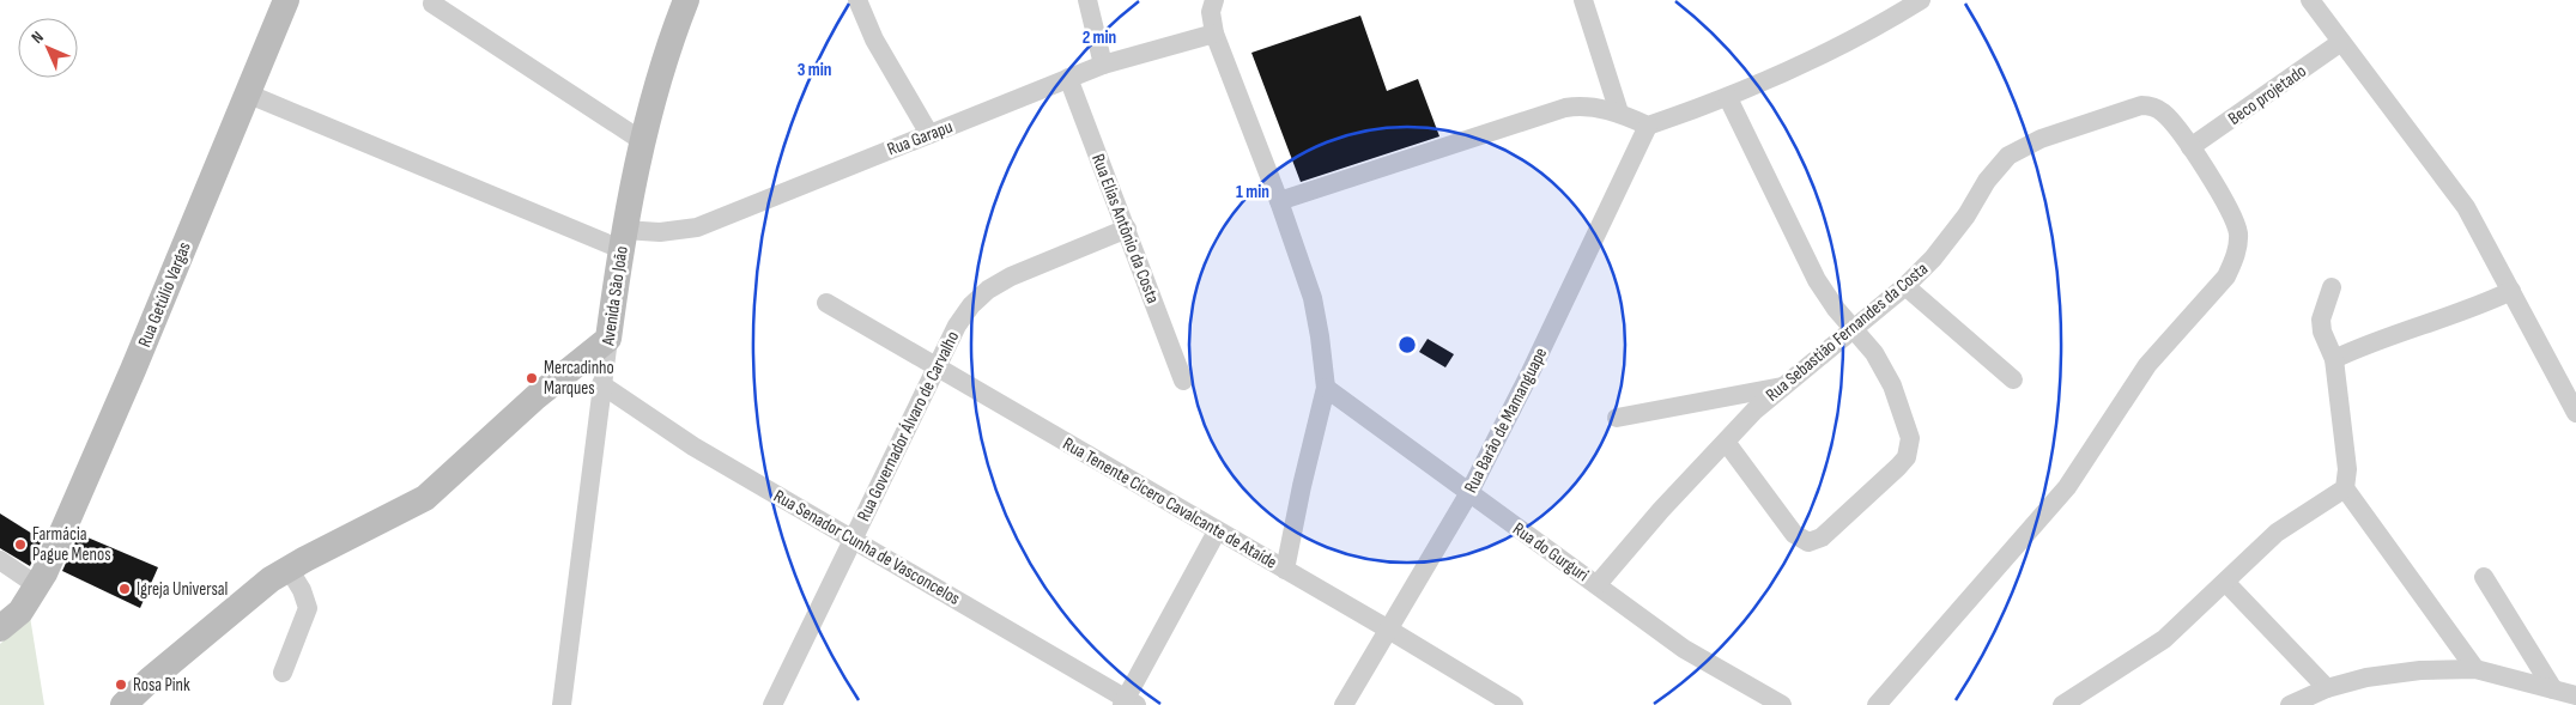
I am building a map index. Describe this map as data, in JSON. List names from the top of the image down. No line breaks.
{"streets":{"main road":["Rua Getúlio Vargas","Avenida São João"],"street":["Beco projetado","Rua Garapu","Rua Elias Antônio da Costa","Rua Sebastião Fernandes da Costa","Rua Barão de Mamanguape","Rua Governador Álvaro de Carvalho","Rua Tenente Cícero Cavalcante de Ataíde","Rua Senador Cunha de Vasconcelos","Rua do Gurguri"]},"crossings":[["Beco projetado","Rua Sebastião Fernandes da Costa"],["Rua Garapu","Rua Elias Antônio da Costa"],["Rua Garapu","Rua Getúlio Vargas"],["Rua Garapu","Avenida São João"],["Rua Elias Antônio da Costa","Rua Governador Álvaro de Carvalho"],["Avenida São João","Rua Senador Cunha de Vasconcelos"],["Rua Sebastião Fernandes da Costa","Rua do Gurguri"],["Rua Barão de Mamanguape","Rua Tenente Cícero Cavalcante de Ataíde"],["Rua Barão de Mamanguape","Rua do Gurguri"],["Rua Governador Álvaro de Carvalho","Rua Tenente Cícero Cavalcante de Ataíde"],["Rua Governador Álvaro de Carvalho","Rua Senador Cunha de Vasconcelos"]],"places":["Mercadinho Marques","Farmácia Pague Menos","Igreja Universal","Rosa Pink"],"north":"top left","rings":["2 min","3 min","1 min"]}
